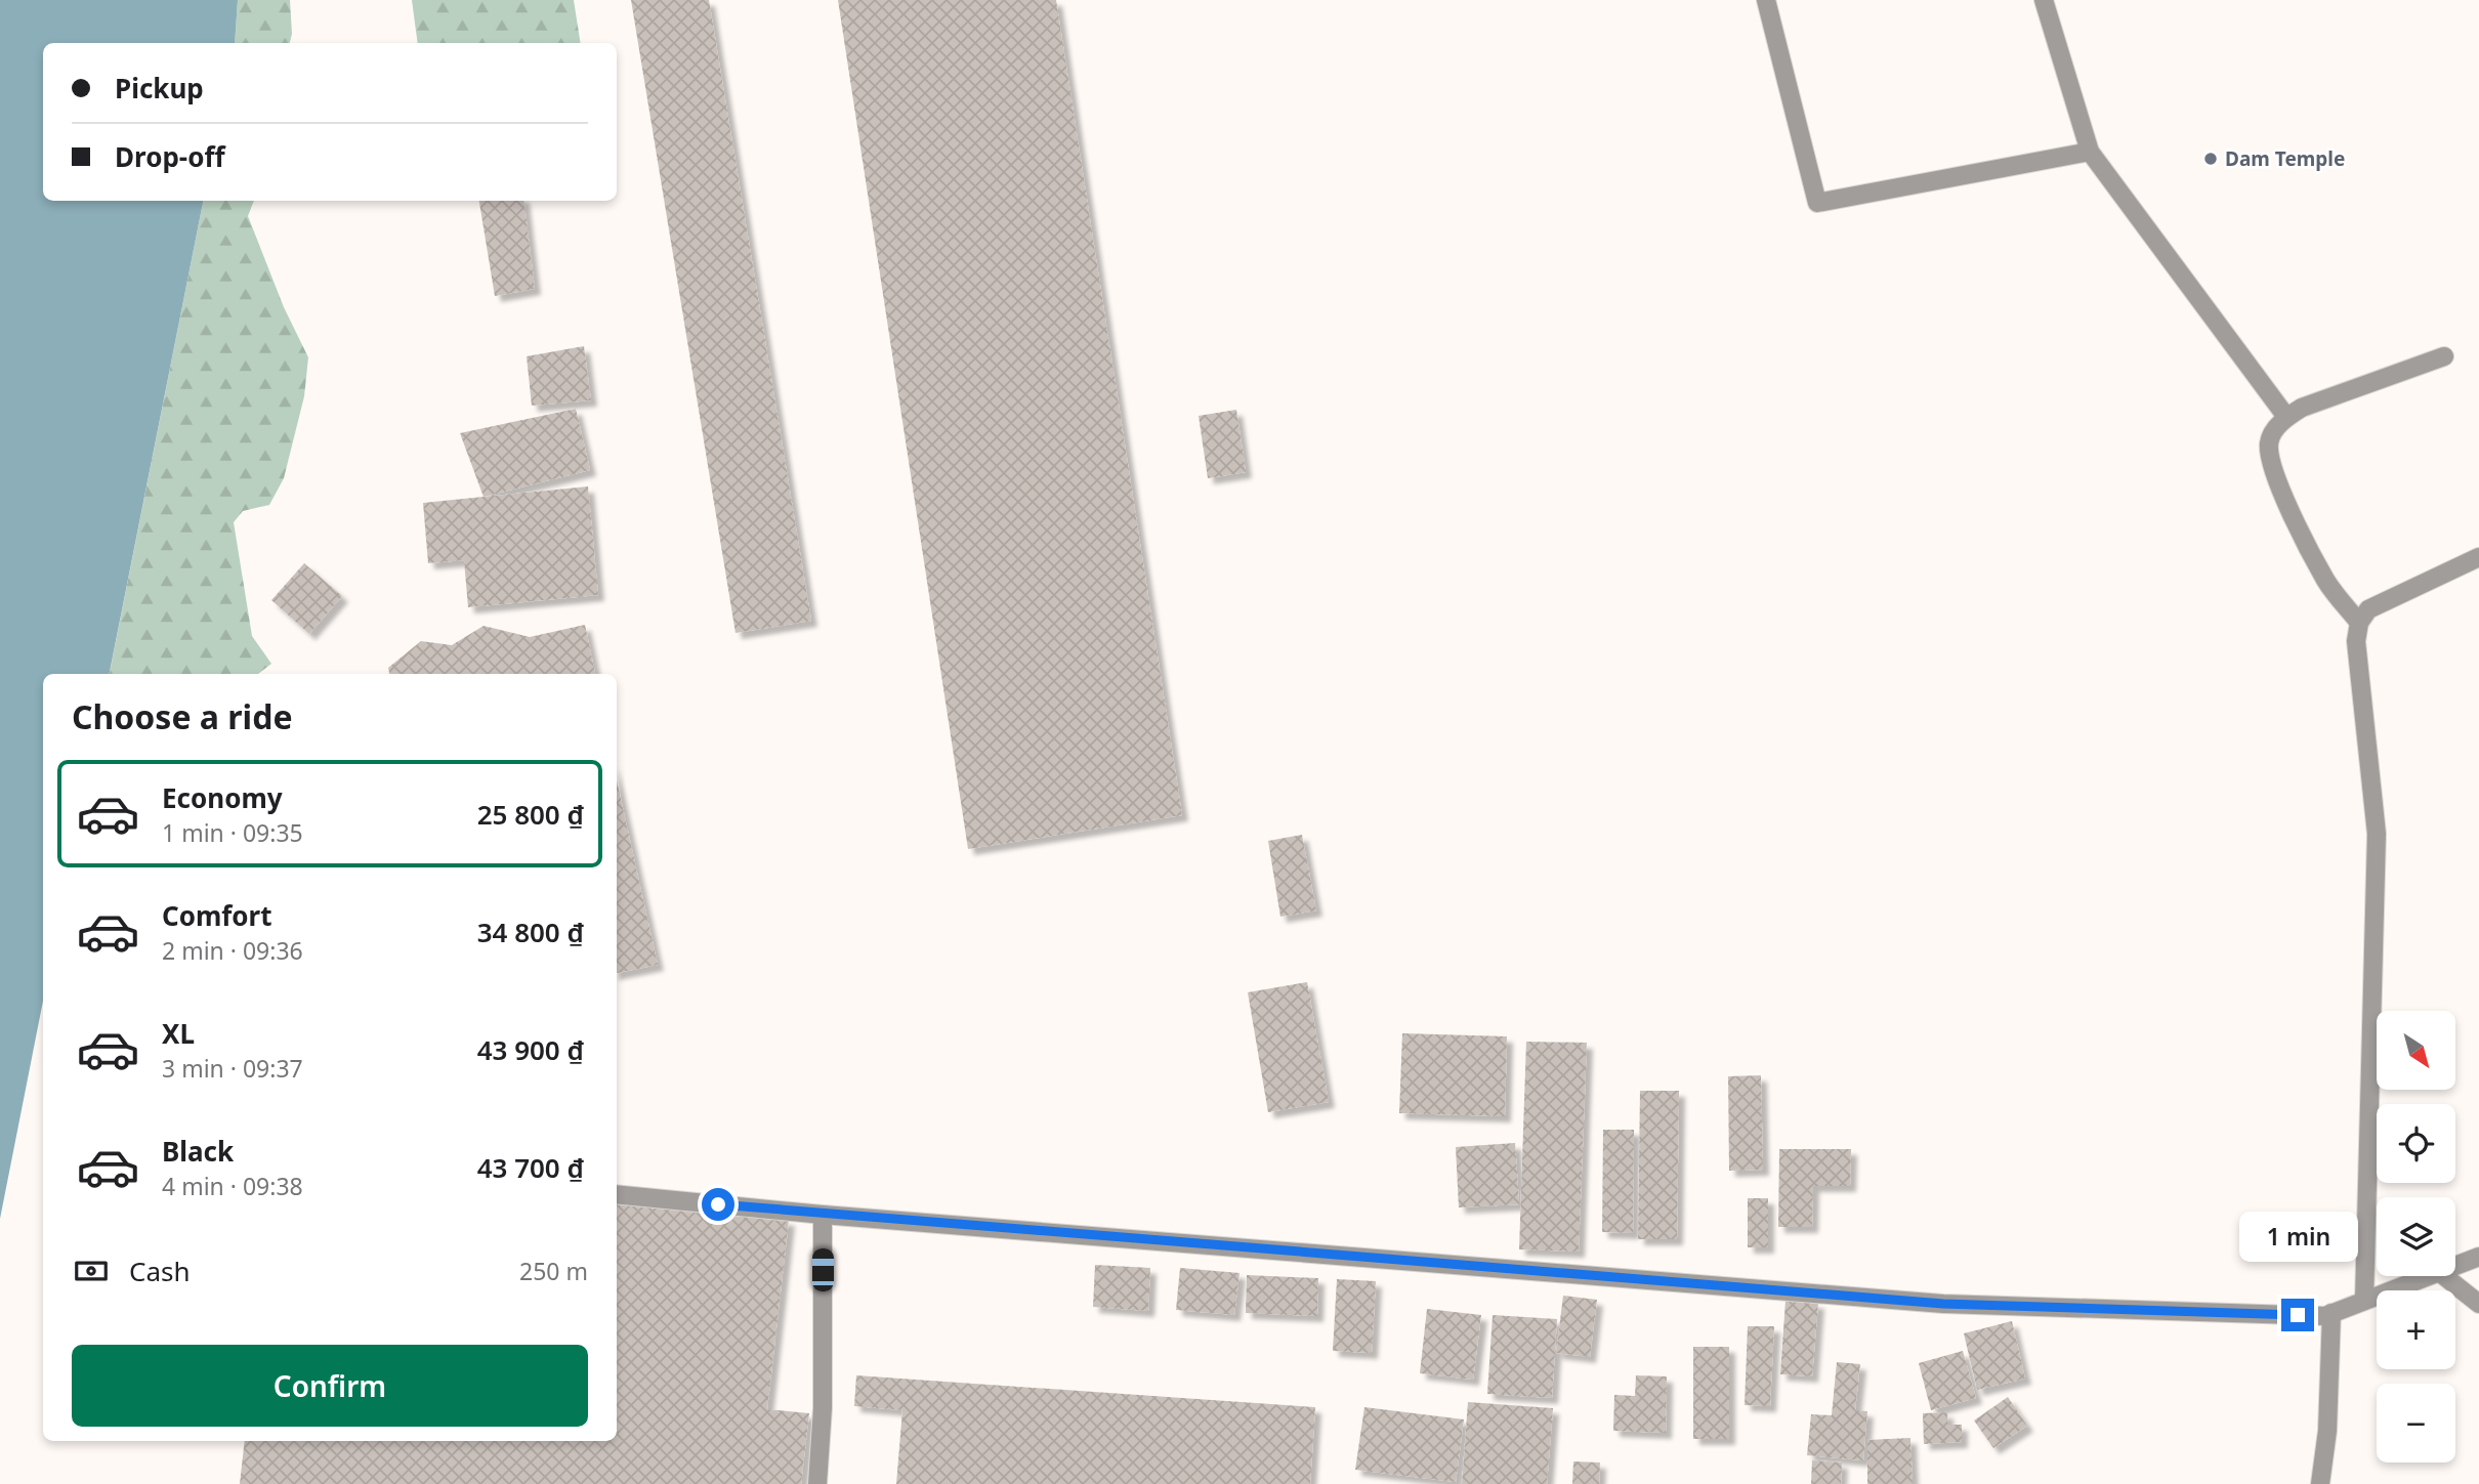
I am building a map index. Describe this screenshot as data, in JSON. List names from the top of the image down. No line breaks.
{"places":["Dam Temple"],"north":"bottom right","page":{"banner":["Pickup","Drop-off"],"heading":"Choose a ride","list":[{"name":"Economy","note":"1 min · 09:35","value":"25 800 ₫"},{"name":"Comfort","note":"2 min · 09:36","value":"34 800 ₫"},{"name":"XL","note":"3 min · 09:37","value":"43 900 ₫"},{"name":"Black","note":"4 min · 09:38","value":"43 700 ₫"}],"map_buttons":["+","−"],"bubble":"1 min","pay":["Cash","250 m"],"buttons":"Confirm"}}
